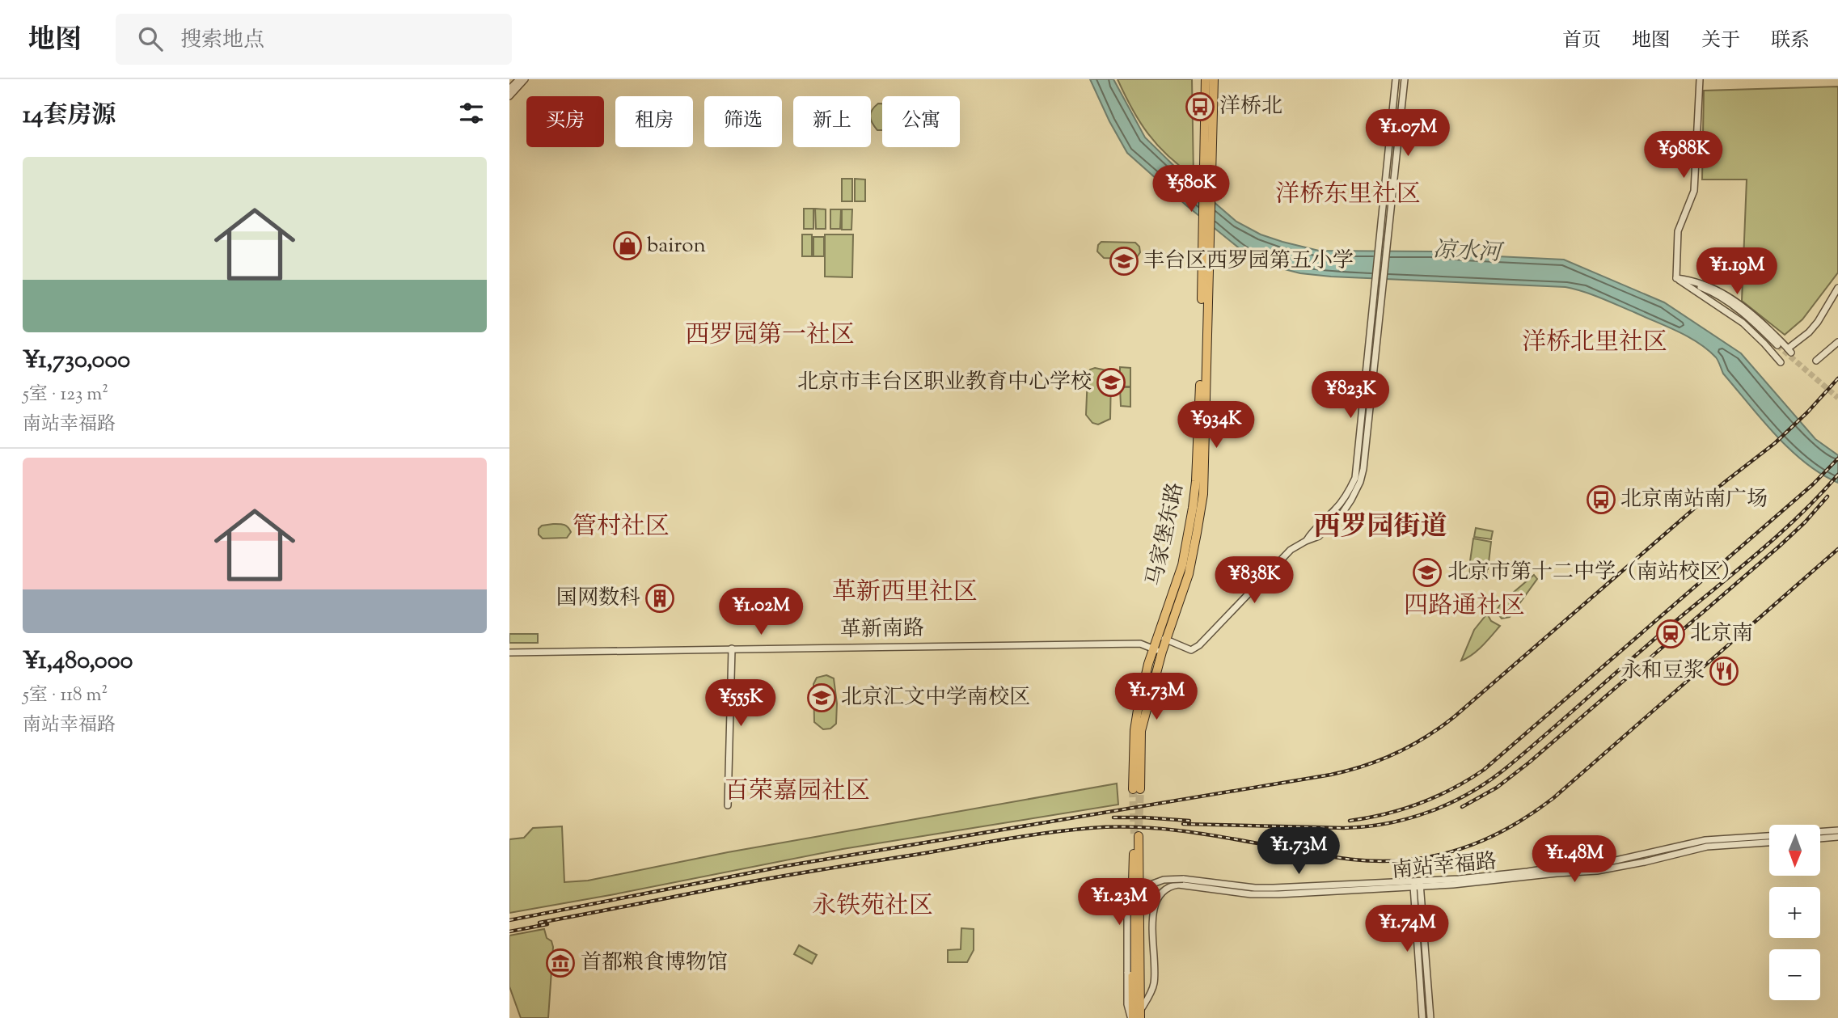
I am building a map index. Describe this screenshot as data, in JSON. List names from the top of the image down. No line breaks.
{"streets":{"main road":["马家堡东路"],"street":["革新南路","南站幸福路"]},"crossings":[["马家堡东路","革新南路"]],"districts":["洋桥东里社区","西罗园第一社区","洋桥北里社区","管村社区","西罗园街道","革新西里社区","四路通社区","百荣嘉园社区","永铁苑社区"],"water":["凉水河"],"places":{"bus stop":["洋桥北","北京南站南广场"],"shop":["bairon"],"school or university":["丰台区西罗园第五小学","北京市丰台区职业教育中心学校","北京市第十二中学（南站校区）","北京汇文中学南校区"],"building":["国网数科"],"station":["北京南"],"restaurant":["永和豆浆"],"museum":["首都粮食博物馆"]},"north":"bottom","page":{"header":"地图","search":"搜索地点","nav":["首页","地图","关于","联系"],"heading":"14套房源","chip":["买房","租房","筛选","新上","公寓"],"price":["¥1.07M","¥988K","¥580K","¥1.19M","¥823K","¥934K","¥838K","¥1.02M","¥1.73M","¥555K","¥1.73M","¥1.48M","¥1.23M","¥1.74M"],"list":[{"name":"¥1,730,000","note":"5室 · 123 m² · 南站幸福路"},{"name":"¥1,480,000","note":"5室 · 118 m² · 南站幸福路"}],"map_buttons":["+","−"]}}
